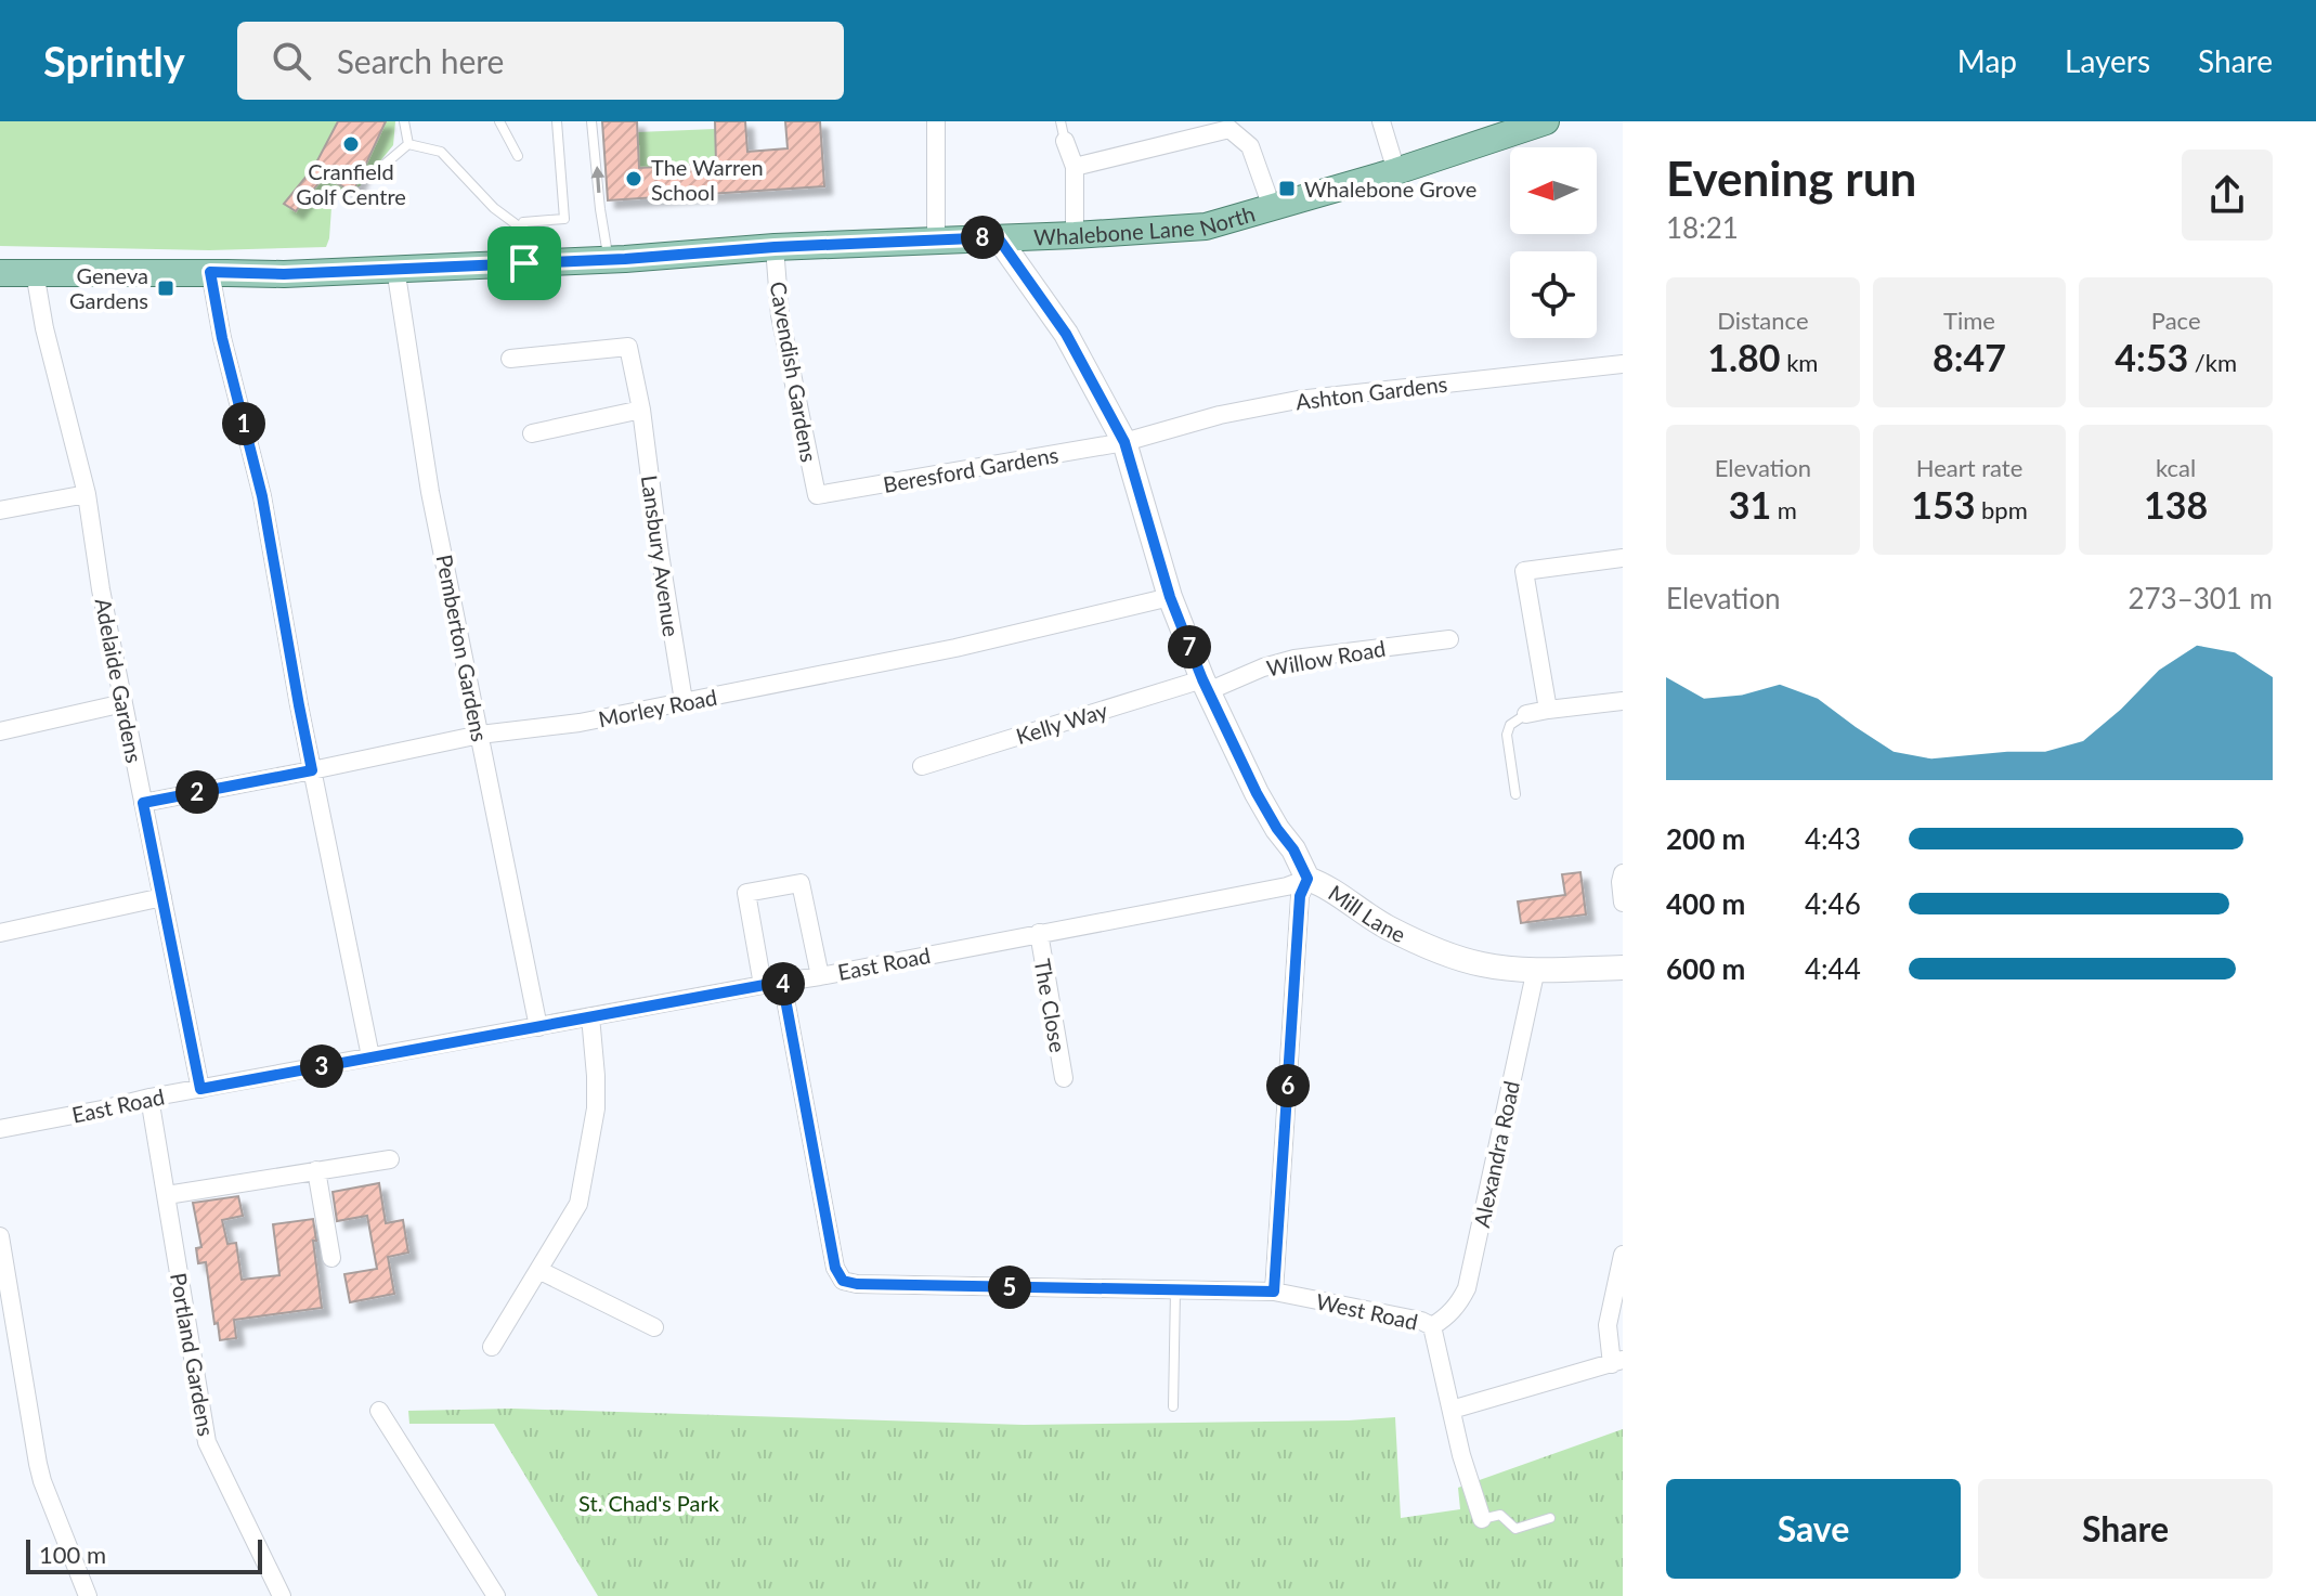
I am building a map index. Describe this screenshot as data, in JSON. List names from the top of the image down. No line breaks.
{"streets":{"main road":["Whalebone Lane North"],"street":["Cavendish Gardens","Ashton Gardens","Beresford Gardens","Lansbury Avenue","Pemberton Gardens","Willow Road","Adelaide Gardens","Morley Road","Kelly Way","Mill Lane","East Road","The Close","Alexandra Road","West Road","Portland Gardens"]},"crossings":[["Whalebone Lane North","Cavendish Gardens"],["Whalebone Lane North","Pemberton Gardens"],["Whalebone Lane North","Adelaide Gardens"],["Whalebone Lane North","Mill Lane"],["Cavendish Gardens","Beresford Gardens"],["Ashton Gardens","Beresford Gardens"],["Ashton Gardens","Mill Lane"],["Beresford Gardens","Mill Lane"],["Lansbury Avenue","Morley Road"],["Pemberton Gardens","Morley Road"],["Pemberton Gardens","East Road"],["Willow Road","Kelly Way"],["Willow Road","Mill Lane"],["Adelaide Gardens","Morley Road"],["Adelaide Gardens","East Road"],["Morley Road","Mill Lane"],["Kelly Way","Mill Lane"],["Mill Lane","East Road"],["Mill Lane","Alexandra Road"],["East Road","The Close"],["East Road","West Road"],["East Road","Portland Gardens"],["Alexandra Road","West Road"]],"parks":["St. Chad's Park"],"places":{"other":["Cranfield Golf Centre","The Warren School"],"transit":["Whalebone Grove","Geneva Gardens"]},"scale_bar":"100 m","north":"left","page":{"header":"Sprintly","search":"Search here","nav":["Map","Layers","Share"],"heading":["Evening run","18:21"],"pins":["8","1","7","2","4","3","6","5"],"stats":[["Distance","1.80 km"],["Time","8:47"],["Pace","4:53 /km"],["Elevation","31 m"],["Heart rate","153 bpm"],["kcal","138"]],"chart":["Elevation","273–301 m"],"list":[{"name":"200 m","note":"4:43"},{"name":"400 m","note":"4:46"},{"name":"600 m","note":"4:44"}],"buttons":["Save","Share"],"scale":"100 m"}}
